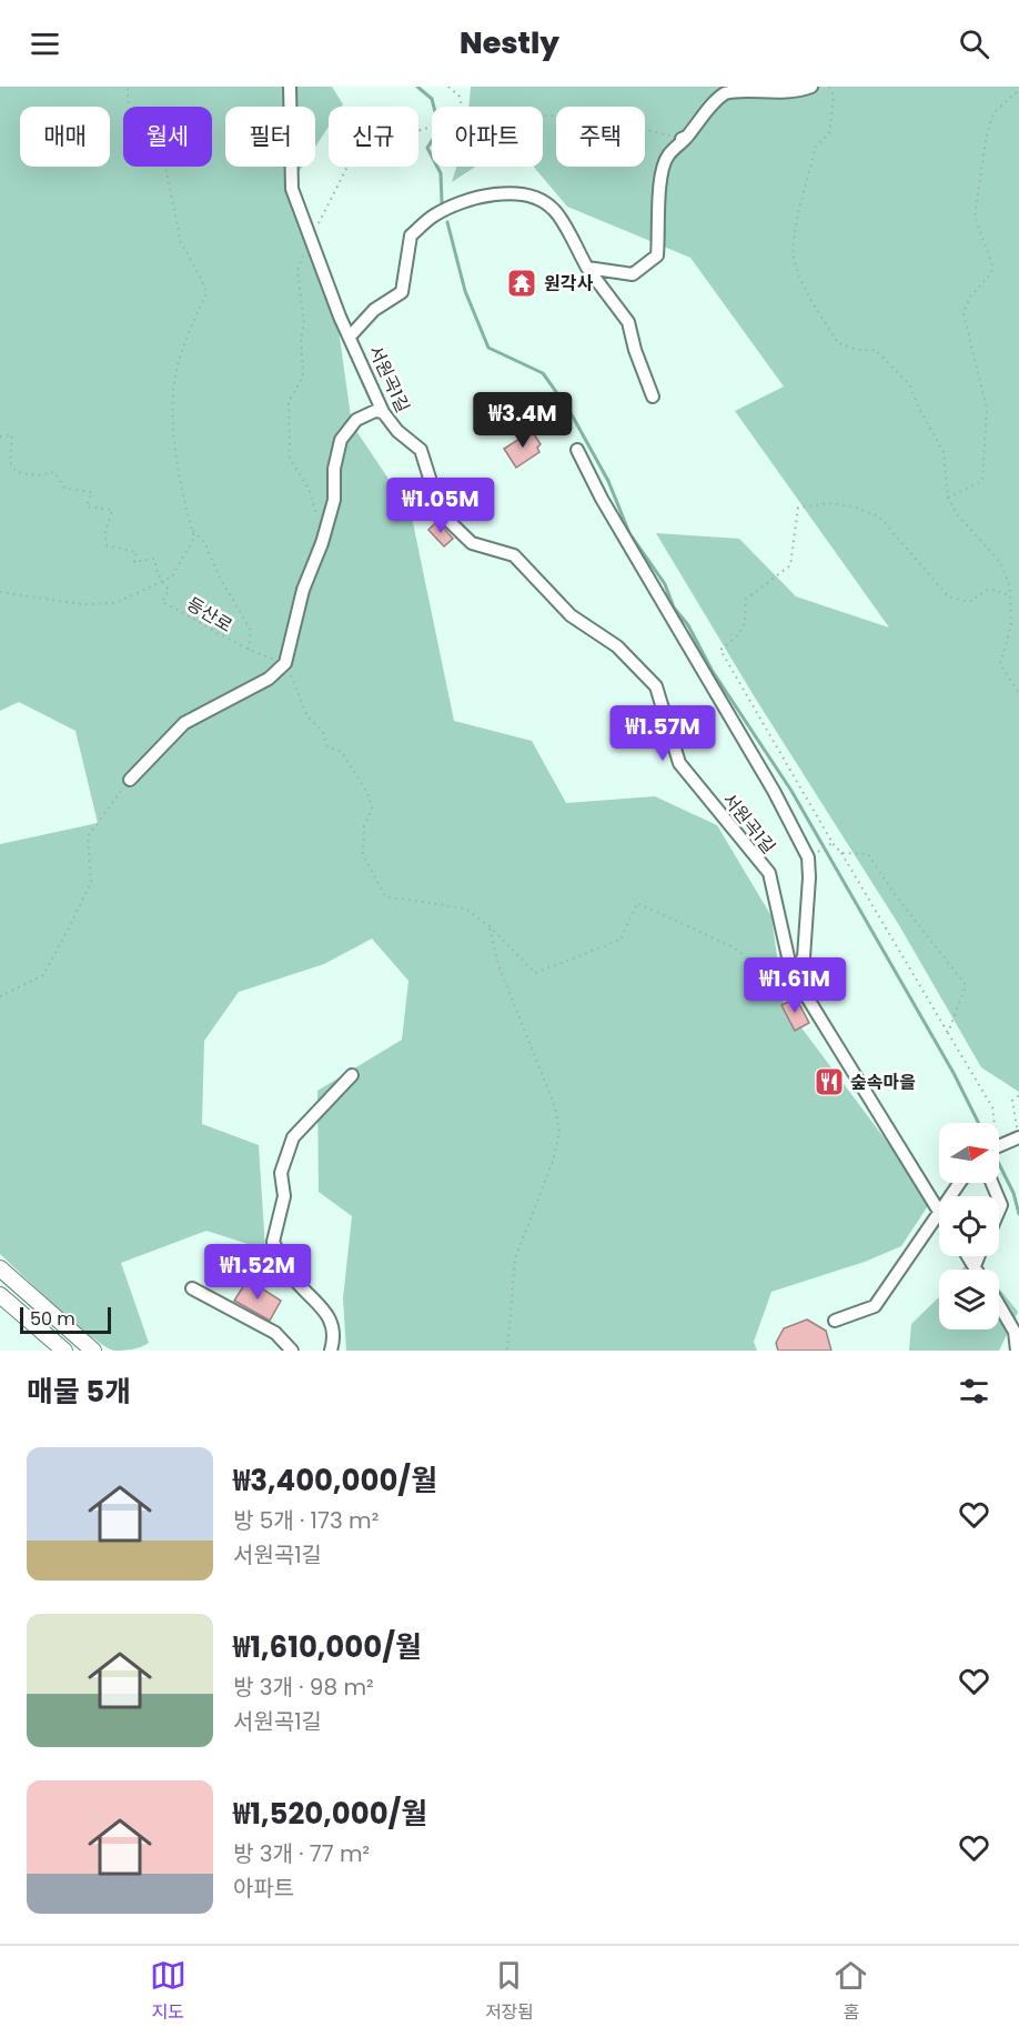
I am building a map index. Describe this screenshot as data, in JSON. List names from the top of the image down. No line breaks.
{"streets":{"street":["서원곡1길"],"path":["등산로"]},"places":{"temple":["원각사"],"restaurant":["숲속마을"]},"scale_bar":"50 m","north":"right","page":{"header":"Nestly","chip":["매매","월세","필터","신규","아파트","주택"],"price":["₩3.4M","₩1.05M","₩1.57M","₩1.61M","₩1.52M"],"scale":"50 m","heading":"매물 5개","list":[{"name":"₩3,400,000/월","note":"방 5개 · 173 m² · 서원곡1길"},{"name":"₩1,610,000/월","note":"방 3개 · 98 m² · 서원곡1길"},{"name":"₩1,520,000/월","note":"방 3개 · 77 m² · 아파트"}],"tabs":["지도","저장됨","홈"]}}
